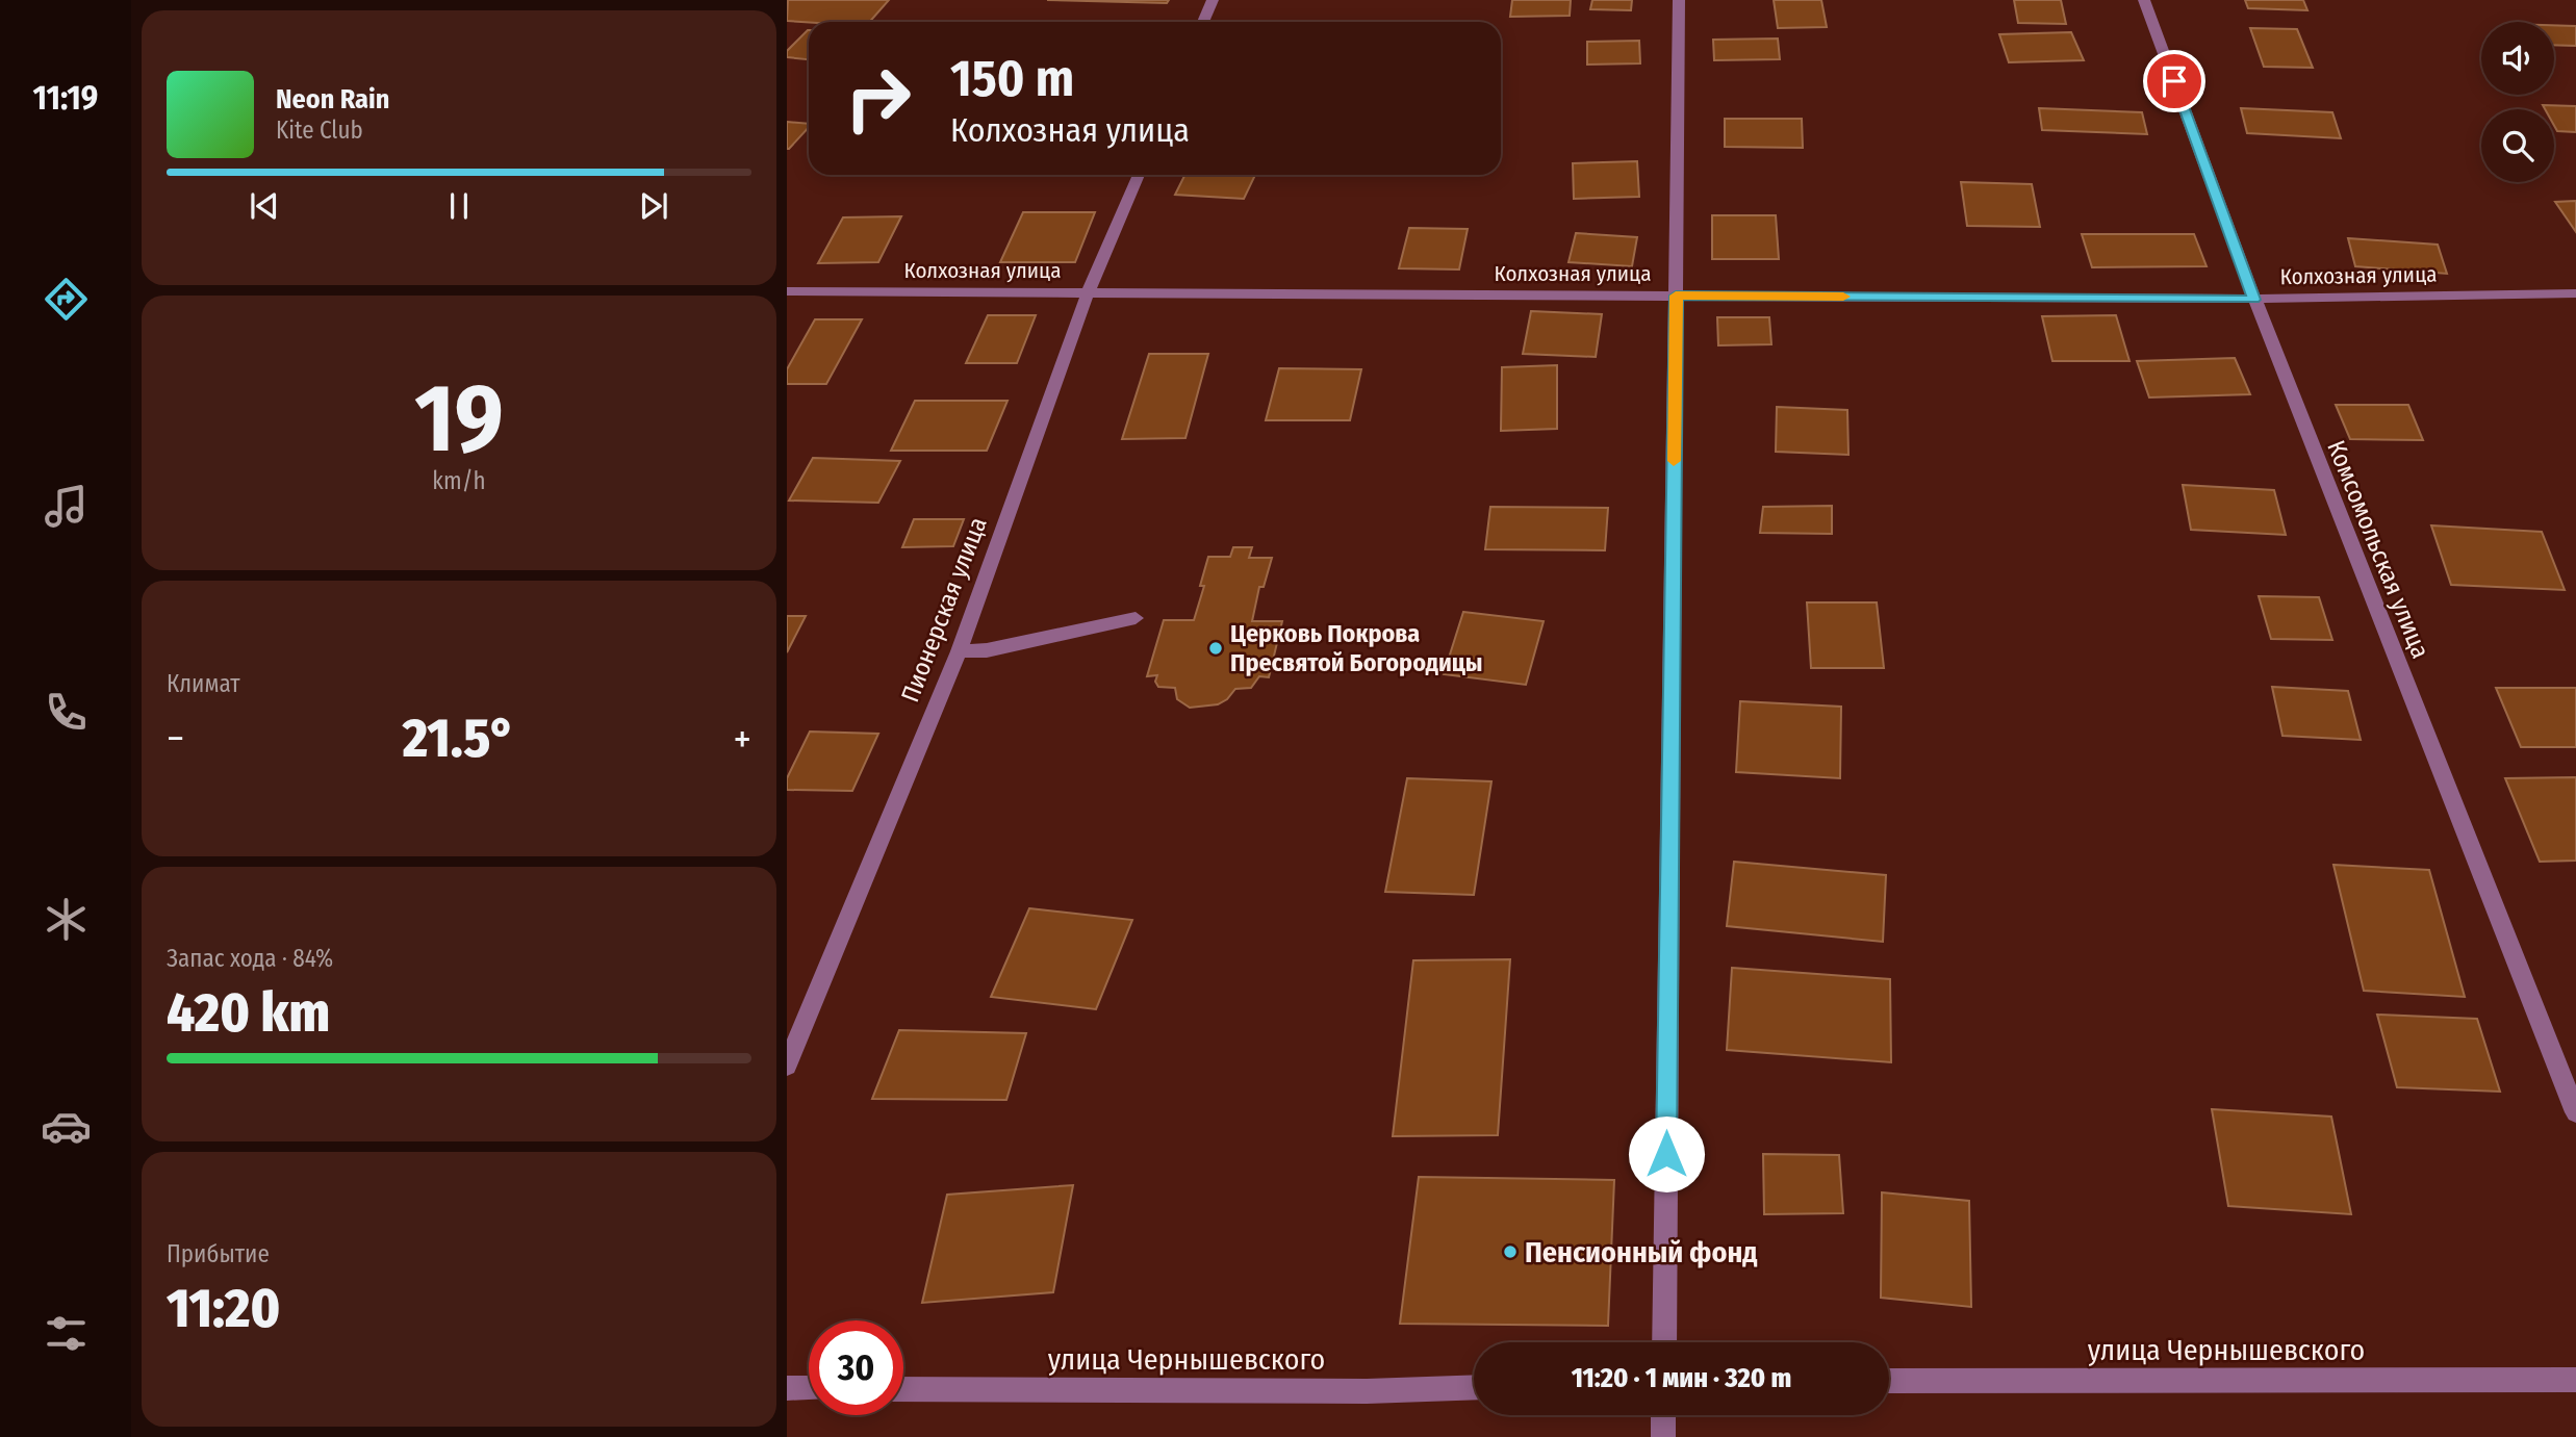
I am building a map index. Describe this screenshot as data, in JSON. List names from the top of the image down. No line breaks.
{"streets":{"street":["Колхозная улица","Комсомольская улица","Пионерская улица","улица Чернышевского"]},"crossings":[["Колхозная улица","Комсомольская улица"],["Колхозная улица","Пионерская улица"]],"places":["Церковь Покрова Пресвятой Богородицы","Пенсионный фонд"],"page":{"tabs":"11:19","turn":["150 m","Колхозная улица"],"song":["Neon Rain","Kite Club"],"tile":[["19","km/h"],"Климат",["Запас хода · 84%","420 km"],["Прибытие","11:20"]],"heat":["−","21.5°","+"],"limit":"30","trip":"11:20 · 1 мин · 320 m"}}
